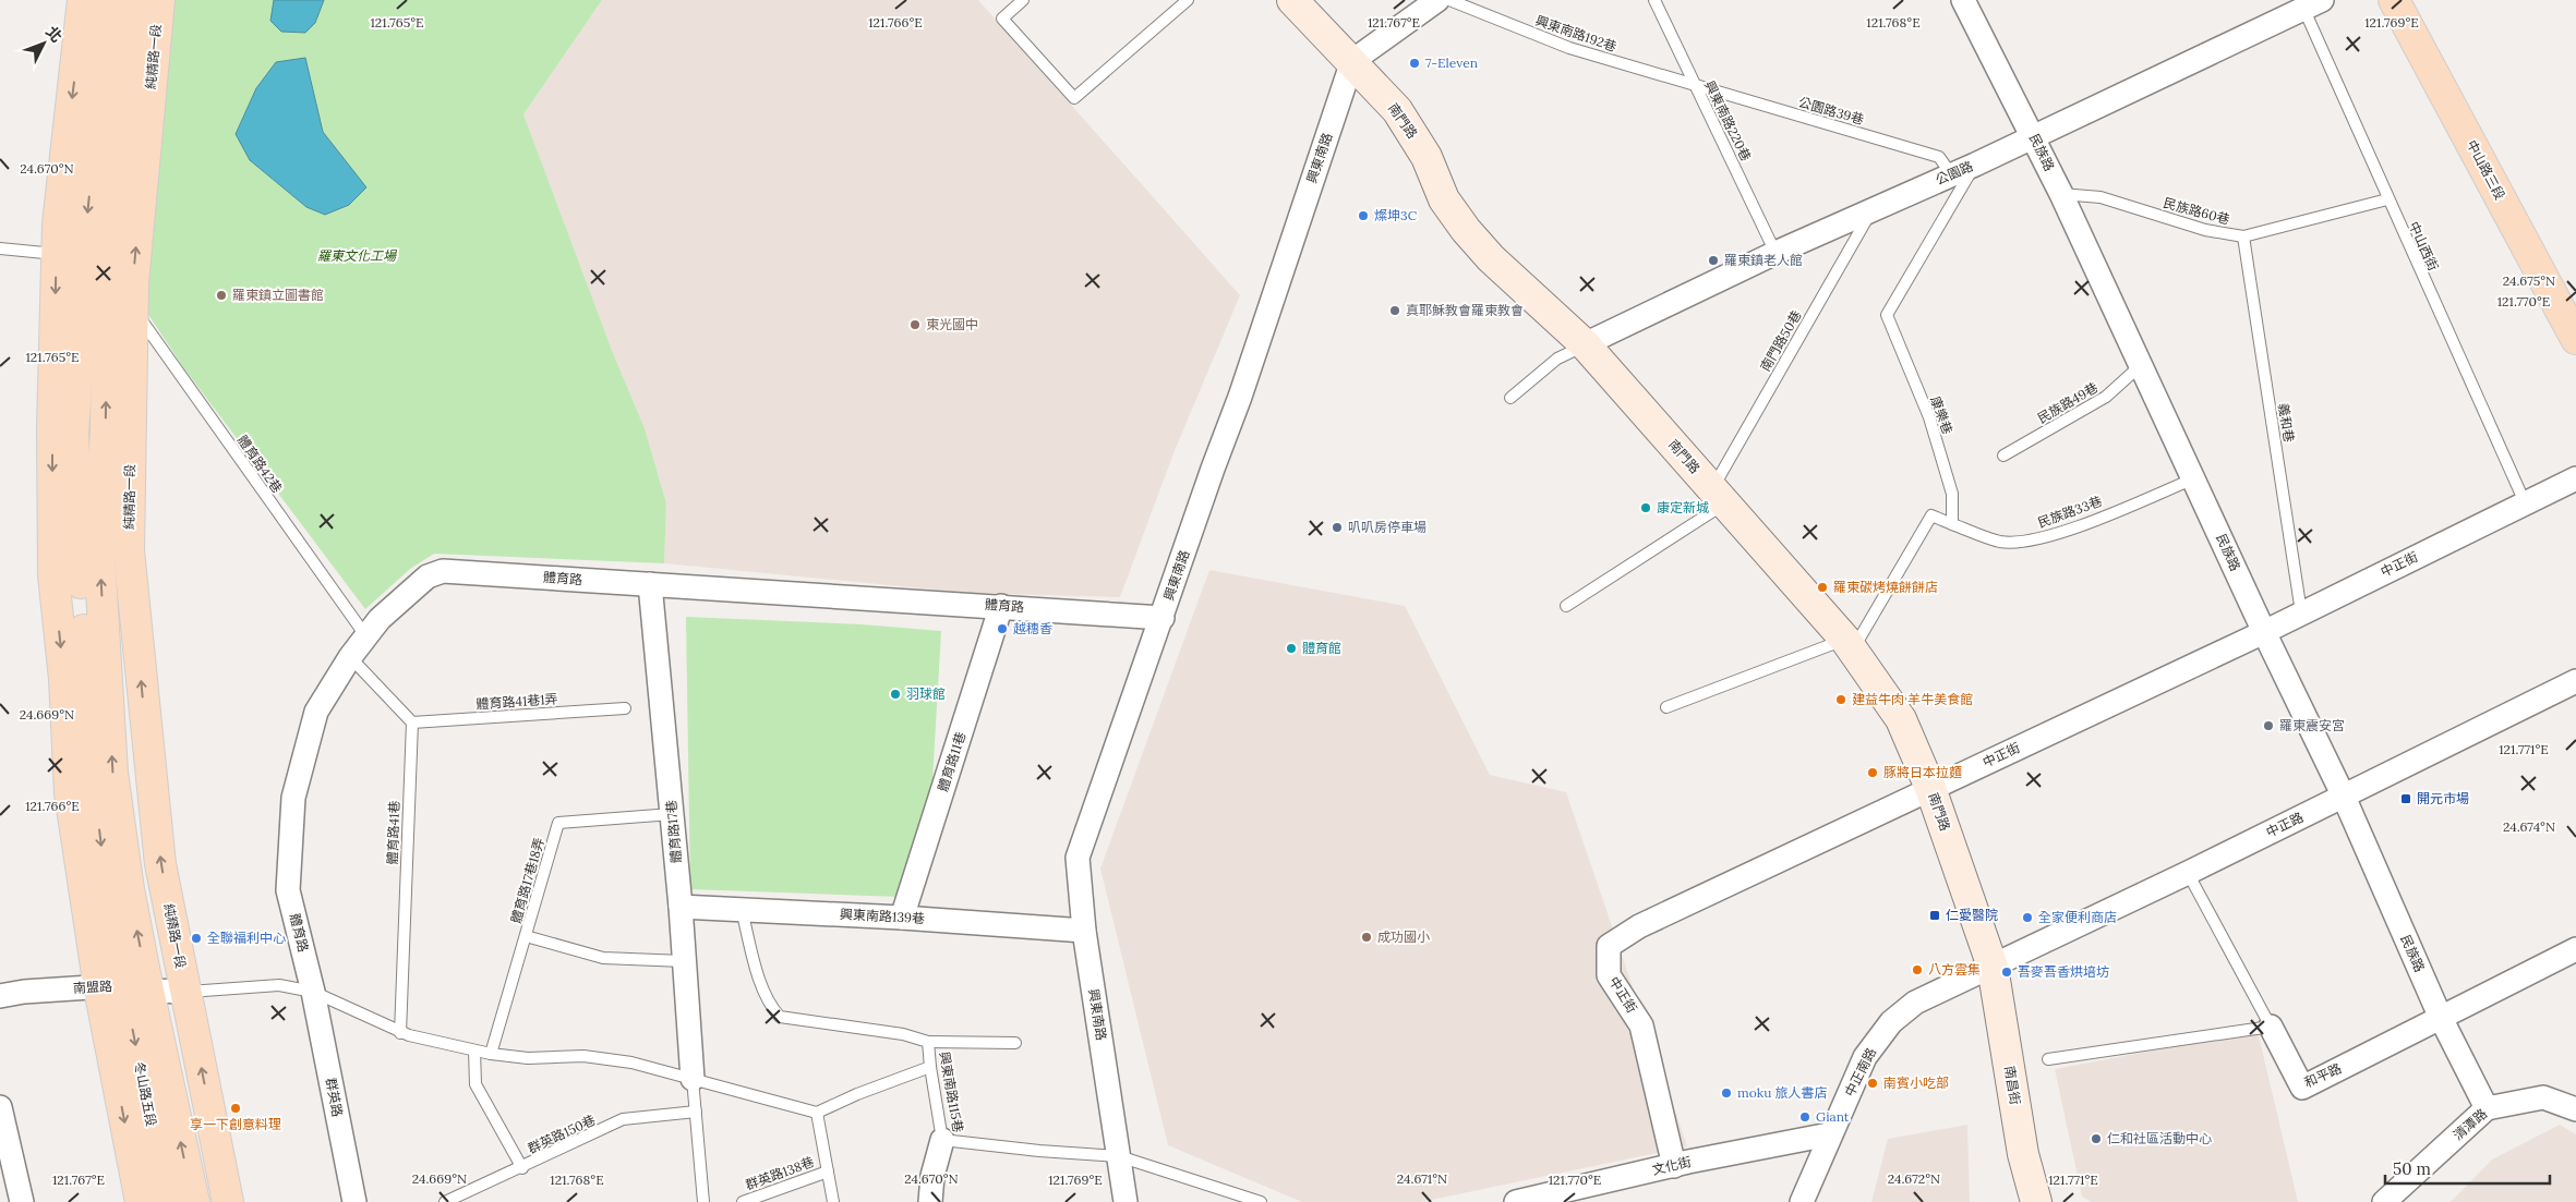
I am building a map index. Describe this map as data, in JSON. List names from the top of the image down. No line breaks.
{"streets":{"main road":["純精路一段","中山路三段","冬山路五段"],"street":["南門路","民族路","興東南路","公園路","中正街","體育路","體育路11巷","中正路","體育路17巷","興東南路139巷","南盟路","中正南路","和平路","南昌街","群英路","清潭路","文化街"],"lane":["興東南路192巷","公園路39巷","興東南路220巷","民族路60巷","中山西街","南門路50巷","民族路49巷","康樂巷","義和巷","體育路42巷","民族路33巷","體育路41巷1弄","體育路41巷","體育路17巷18弄","興東南路115巷","群英路150巷","群英路138巷"]},"crossings":[["興東南路192巷","公園路39巷"],["興東南路192巷","興東南路220巷"],["純精路一段","體育路42巷"],["純精路一段","南盟路"],["純精路一段","冬山路五段"],["公園路39巷","興東南路220巷"],["公園路39巷","公園路"],["南門路","興東南路"],["南門路","公園路"],["南門路","南門路50巷"],["南門路","中正街"],["南門路","中正路"],["南門路","中正南路"],["南門路","南昌街"],["興東南路220巷","公園路"],["民族路","公園路"],["民族路","民族路60巷"],["民族路","民族路49巷"],["民族路","民族路33巷"],["民族路","中正街"],["民族路","中正路"],["民族路","和平路"],["民族路","清潭路"],["興東南路","體育路"],["興東南路","興東南路139巷"],["興東南路","興東南路115巷"],["公園路","中山西街"],["公園路","南門路50巷"],["公園路","康樂巷"],["民族路60巷","中山西街"],["民族路60巷","義和巷"],["中山西街","中正街"],["康樂巷","民族路33巷"],["義和巷","中正街"],["體育路42巷","體育路"],["中正街","文化街"],["體育路","體育路11巷"],["體育路","體育路17巷"],["體育路","群英路"],["體育路41巷1弄","體育路41巷"],["體育路11巷","興東南路139巷"],["中正路","中正南路"],["中正路","南昌街"],["體育路17巷","體育路17巷18弄"],["體育路17巷","興東南路139巷"],["興東南路139巷","興東南路115巷"],["南盟路","冬山路五段"],["中正南路","南昌街"],["中正南路","文化街"]],"parks":["羅東文化工場"],"places":{"other":["7-Eleven","燦坤3C","羅東鎮老人館","羅東鎮立圖書館","真耶穌教會羅東教會","東光國中","康定新城","叭叭房停車場","羅東碳烤燒餅餅店","越穗香","體育館","羽球館","建益牛肉 羊牛美食館","羅東震安宮","豚將日本拉麵","全家便利商店","成功國小","全聯福利中心","八方雲集","吾麥吾香烘培坊","南賓小吃部","moku 旅人書店","享一下創意料理","Giant","仁和社區活動中心"],"transit":["開元市場","仁愛醫院"]},"scale_bar":"50 m","north":"top right","coordinates":["121.765°E","121.766°E","121.767°E","121.768°E","121.769°E","24.670°N","24.675°N","121.770°E","24.669°N","121.771°E","24.674°N","24.671°N","24.672°N"]}
